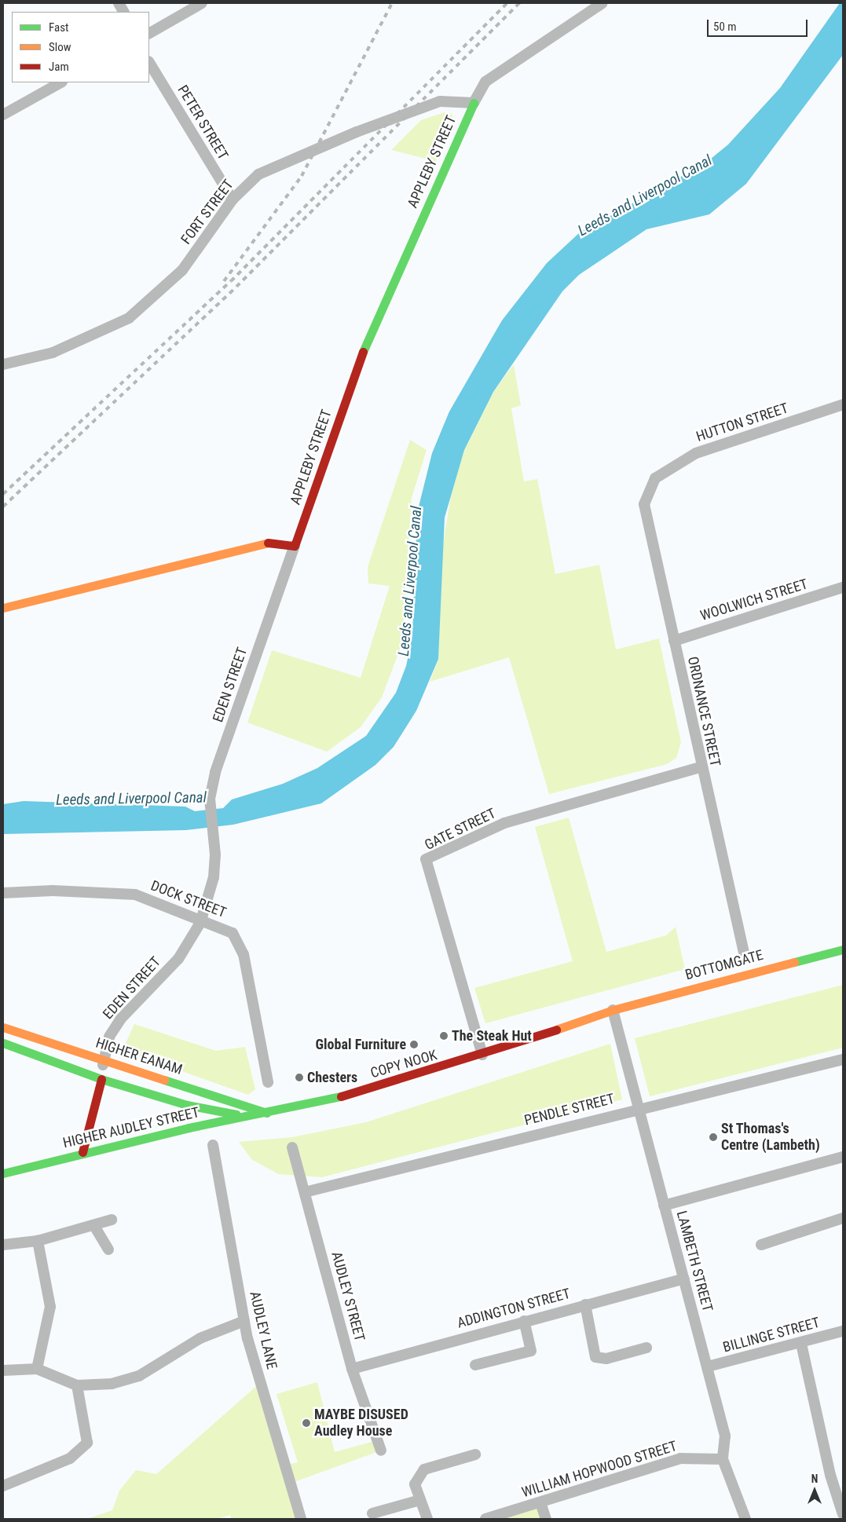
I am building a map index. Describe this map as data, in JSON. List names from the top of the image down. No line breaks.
{"streets":{"main road":["APPLEBY STREET","BOTTOMGATE","HIGHER EANAM","COPY NOOK","HIGHER AUDLEY STREET"],"street":["PETER STREET","FORT STREET","HUTTON STREET","WOOLWICH STREET","EDEN STREET","ORDNANCE STREET","GATE STREET","DOCK STREET","PENDLE STREET","LAMBETH STREET","AUDLEY STREET","ADDINGTON STREET","AUDLEY LANE","BILLINGE STREET","WILLIAM HOPWOOD STREET"]},"crossings":[["PETER STREET","FORT STREET"],["APPLEBY STREET","FORT STREET"],["APPLEBY STREET","EDEN STREET"],["HUTTON STREET","ORDNANCE STREET"],["WOOLWICH STREET","ORDNANCE STREET"],["EDEN STREET","DOCK STREET"],["EDEN STREET","HIGHER EANAM"],["ORDNANCE STREET","GATE STREET"],["GATE STREET","COPY NOOK"],["BOTTOMGATE","COPY NOOK"],["BOTTOMGATE","LAMBETH STREET"],["HIGHER EANAM","COPY NOOK"],["HIGHER EANAM","HIGHER AUDLEY STREET"],["COPY NOOK","HIGHER AUDLEY STREET"],["COPY NOOK","LAMBETH STREET"],["PENDLE STREET","LAMBETH STREET"],["PENDLE STREET","AUDLEY STREET"],["LAMBETH STREET","ADDINGTON STREET"],["LAMBETH STREET","BILLINGE STREET"],["LAMBETH STREET","WILLIAM HOPWOOD STREET"],["AUDLEY STREET","ADDINGTON STREET"]],"water":["Leeds and Liverpool Canal"],"places":["The Steak Hut","Global Furniture","Chesters","St Thomas's Centre (Lambeth)","MAYBE DISUSED Audley House"],"legend":["Fast","Slow","Jam"],"scale_bar":"50 m","north":"top"}
